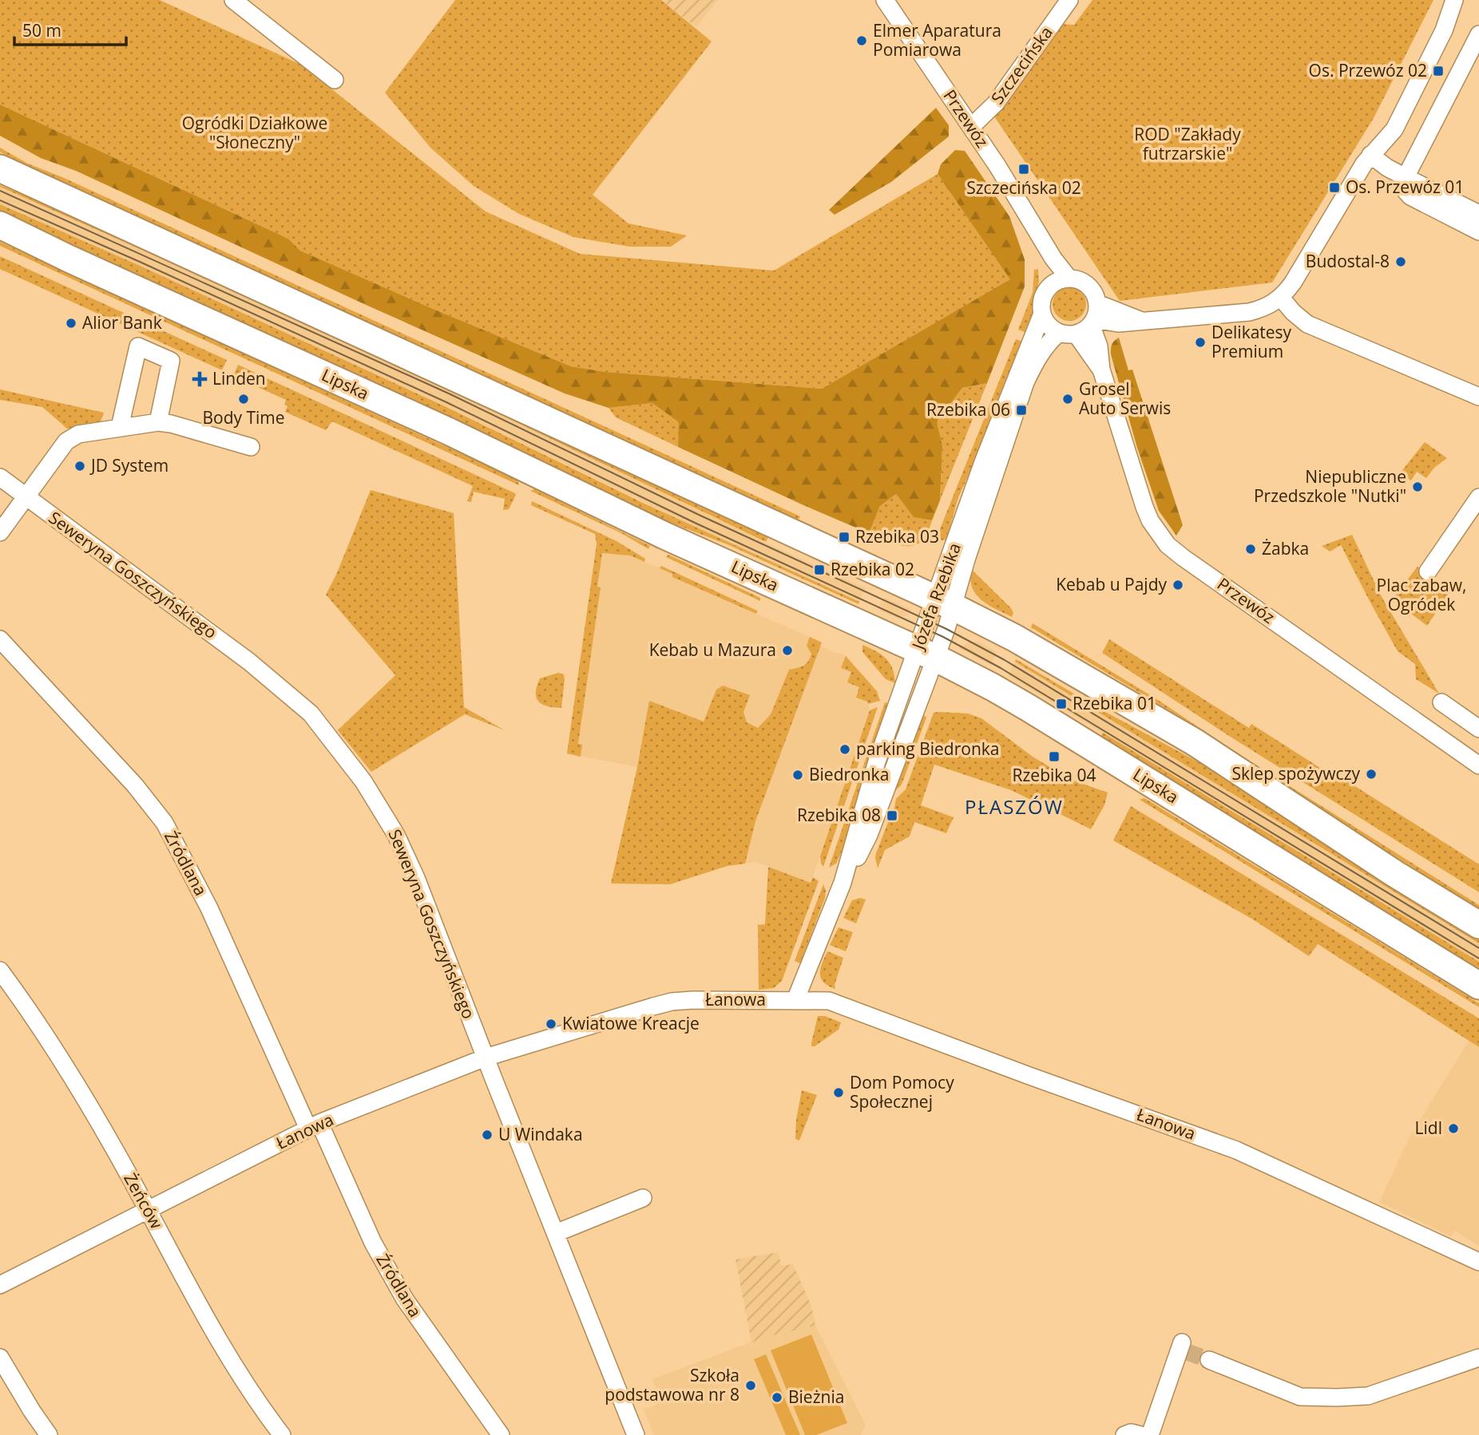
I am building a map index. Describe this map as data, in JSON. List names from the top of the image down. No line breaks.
{"streets":{"main road":["Lipska"],"street":["Szczecińska","Przewóz","Seweryna Goszczyńskiego","Józefa Rzebika","Źródlana","Łanowa","Żeńców"]},"crossings":[["Szczecińska","Przewóz"],["Przewóz","Józefa Rzebika"],["Lipska","Józefa Rzebika"],["Seweryna Goszczyńskiego","Łanowa"],["Józefa Rzebika","Łanowa"],["Źródlana","Łanowa"],["Łanowa","Żeńców"]],"districts":["PŁASZÓW"],"parks":["Ogródki Działkowe \"Słoneczny\"","ROD \"Zakłady futrzarskie\"","Plac zabaw, Ogródek"],"places":{"other":["Elmer Aparatura Pomiarowa","Budostal-8","Alior Bank","Delikatesy Premium","Body Time","Grosel Auto Serwis","JD System","Niepubliczne Przedszkole \"Nutki\"","Żabka","Kebab u Pajdy","Kebab u Mazura","parking Biedronka","Sklep spożywczy","Biedronka","Kwiatowe Kreacje","Dom Pomocy Społecznej","Lidl","U Windaka","Szkoła podstawowa nr 8","Bieżnia"],"transit":["Os. Przewóz 02","Szczecińska 02","Os. Przewóz 01","Rzebika 06","Rzebika 03","Rzebika 02","Rzebika 01","Rzebika 04","Rzebika 08"],"health":["Linden"]},"scale_bar":"50 m"}
